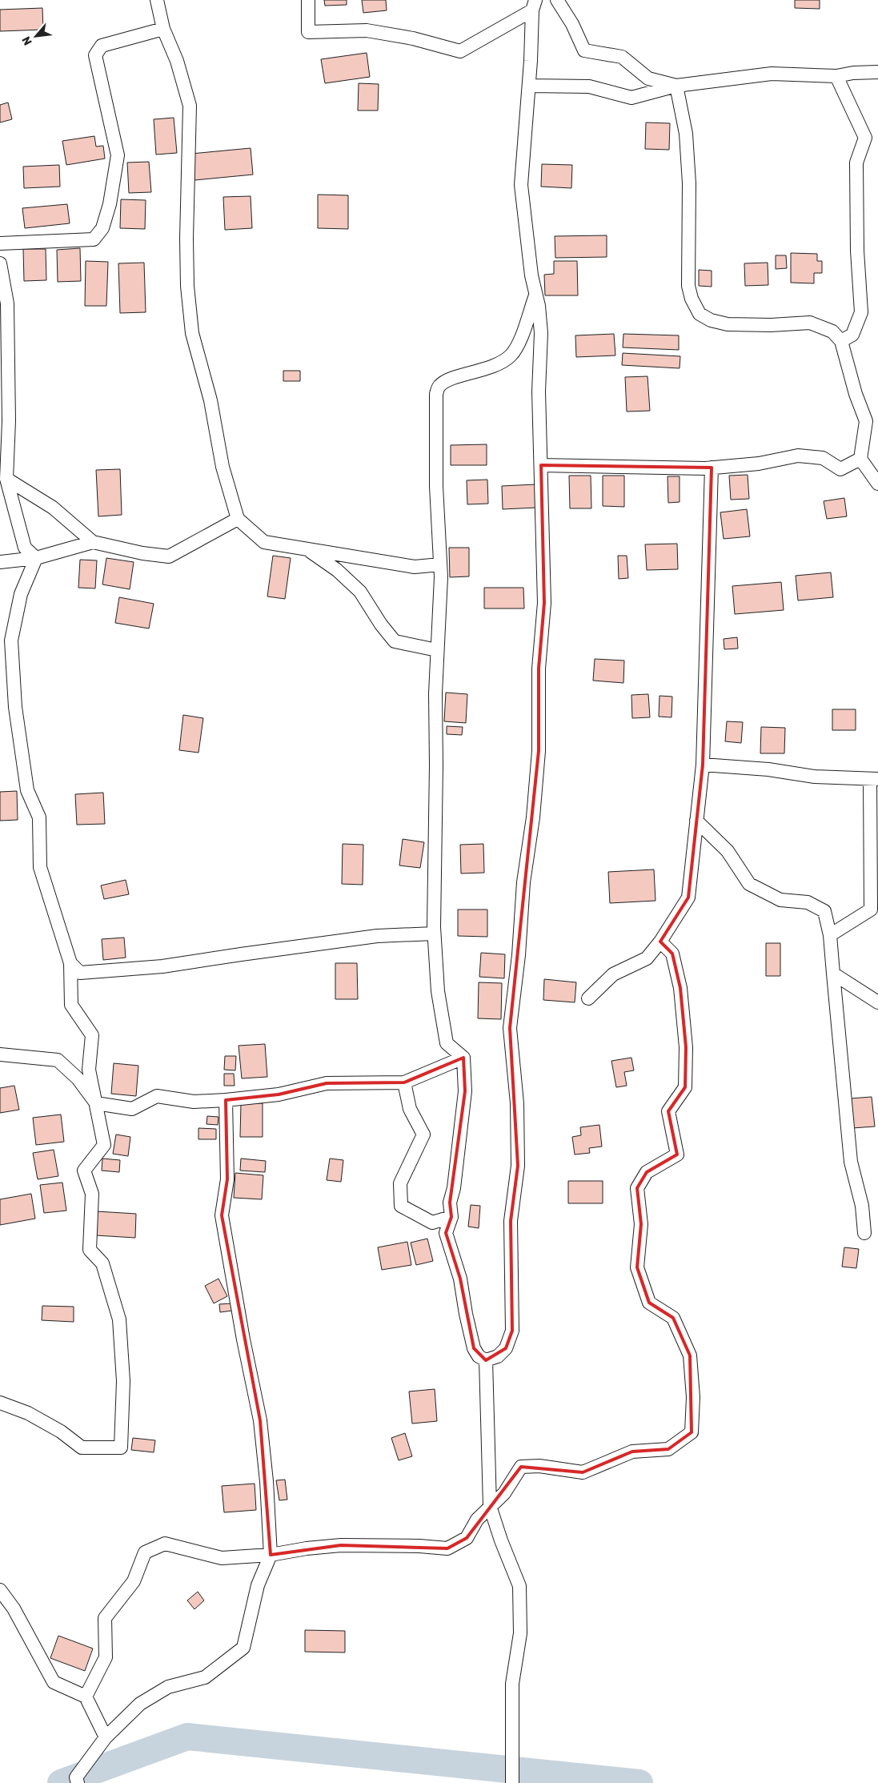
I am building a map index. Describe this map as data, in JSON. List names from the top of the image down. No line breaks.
{"north":"bottom left"}
